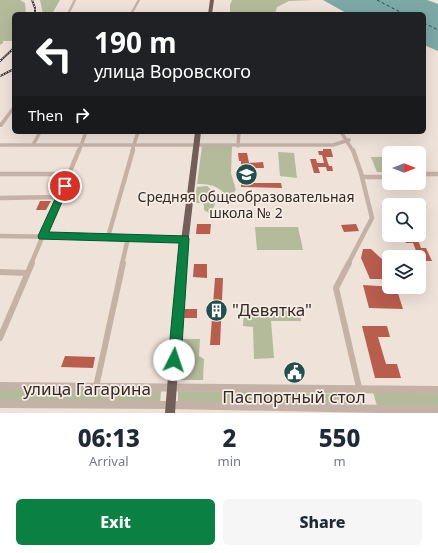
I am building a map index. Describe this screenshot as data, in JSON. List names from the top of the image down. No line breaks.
{"streets":{"street":["улица Гагарина"]},"places":{"school or university":["Средняя общеобразовательная школа № 2"],"building":["\"Девятка\""],"public building":["Паспортный стол"]},"north":"right","page":{"turn":["190 m","улица Воровского"],"then":"Then","eta":["06:13","Arrival","2","min","550","m"],"buttons":["Exit","Share"]}}
